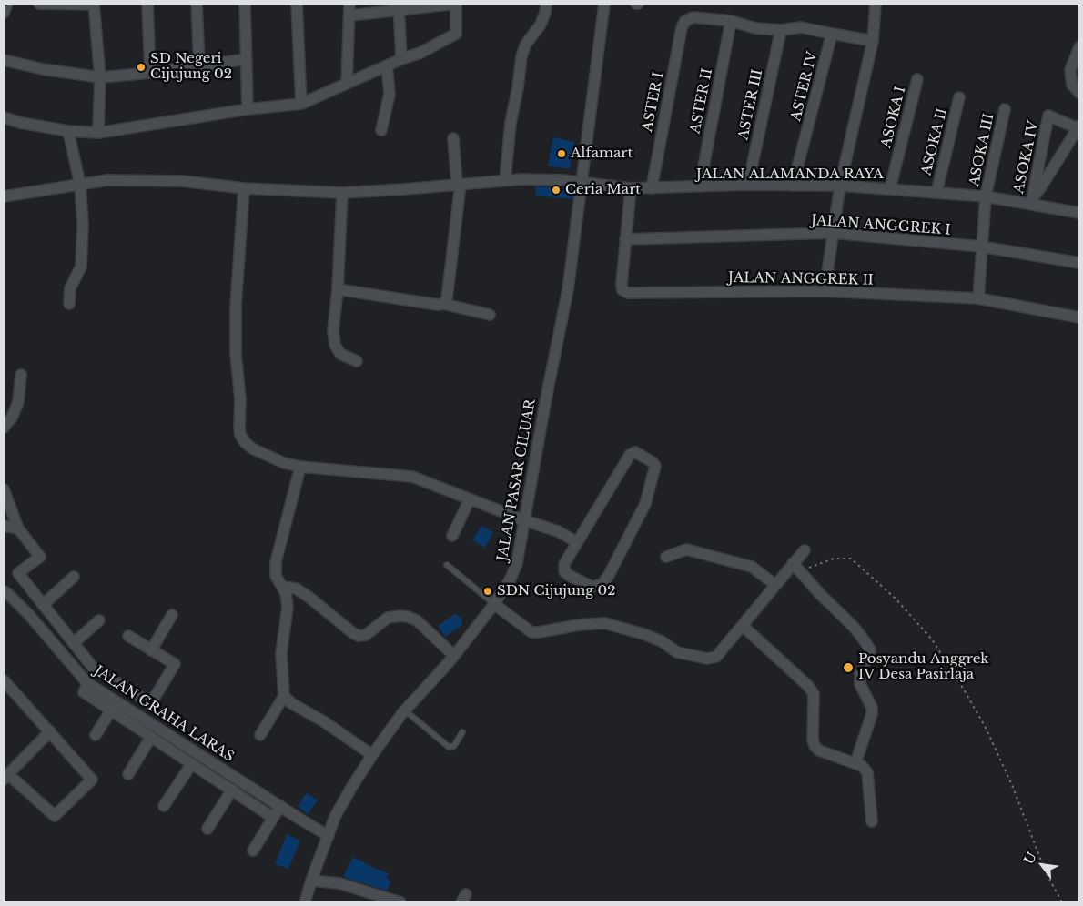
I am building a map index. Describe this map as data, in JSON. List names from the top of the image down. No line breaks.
{"streets":{"street":["ASTER IV","ASTER II","ASTER I","ASTER III","ASOKA I","ASOKA II","ASOKA III","ASOKA IV","JALAN ALAMANDA RAYA","JALAN ANGGREK I","JALAN ANGGREK II","JALAN PASAR CILUAR","JALAN GRAHA LARAS"]},"crossings":[["ASTER IV","JALAN ALAMANDA RAYA"],["ASTER II","ASTER I"],["ASTER II","JALAN ALAMANDA RAYA"],["ASTER I","JALAN ALAMANDA RAYA"],["ASTER III","JALAN ALAMANDA RAYA"],["ASOKA I","JALAN ALAMANDA RAYA"],["ASOKA II","JALAN ALAMANDA RAYA"],["ASOKA III","JALAN ALAMANDA RAYA"],["ASOKA III","JALAN ANGGREK I"],["ASOKA III","JALAN ANGGREK II"],["ASOKA IV","JALAN ALAMANDA RAYA"],["JALAN ALAMANDA RAYA","JALAN ANGGREK II"],["JALAN ALAMANDA RAYA","JALAN PASAR CILUAR"],["JALAN ANGGREK I","JALAN ANGGREK II"],["JALAN PASAR CILUAR","JALAN GRAHA LARAS"]],"places":["SD Negeri Cijujung 02","Alfamart","Ceria Mart","SDN Cijujung 02","Posyandu Anggrek IV Desa Pasirlaja"],"north":"top left"}
